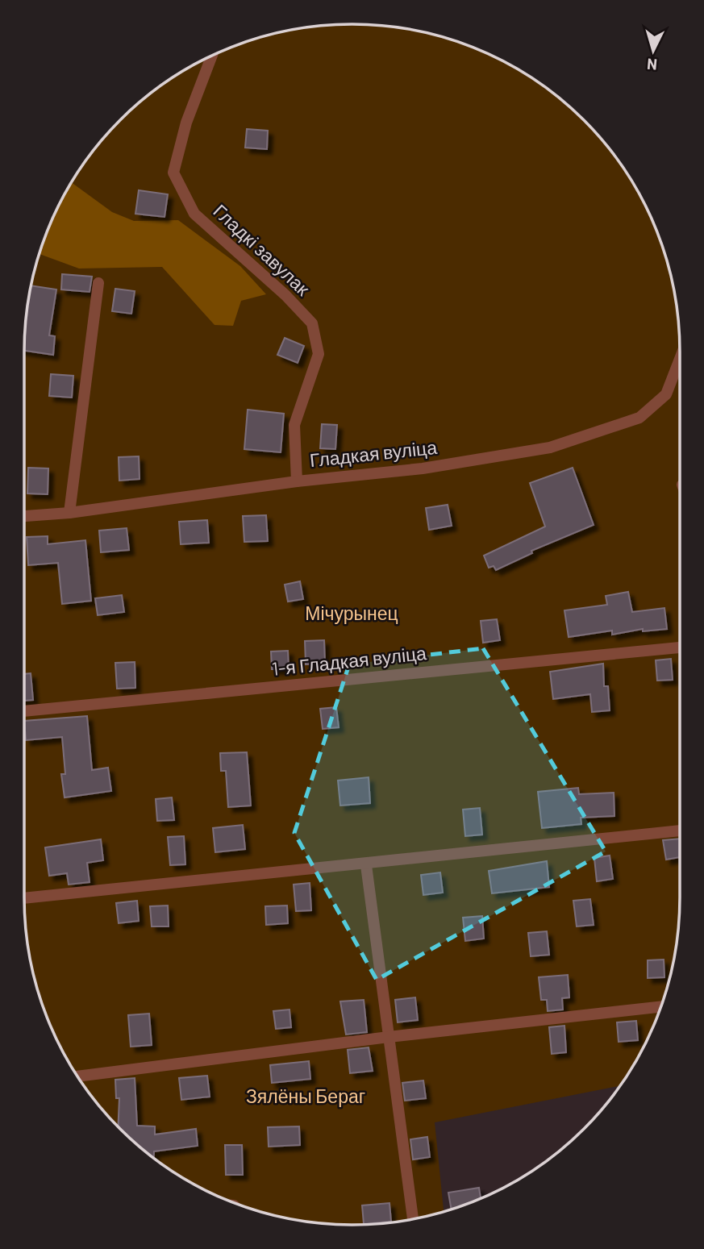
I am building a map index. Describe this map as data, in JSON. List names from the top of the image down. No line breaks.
{"streets":{"lane":["Гладкі завулак","Гладкая вуліца","1-я Гладкая вуліца"]},"crossings":[["Гладкі завулак","Гладкая вуліца"]],"parks":["Мічурынец","Зялёны Бераг"],"north":"bottom"}
